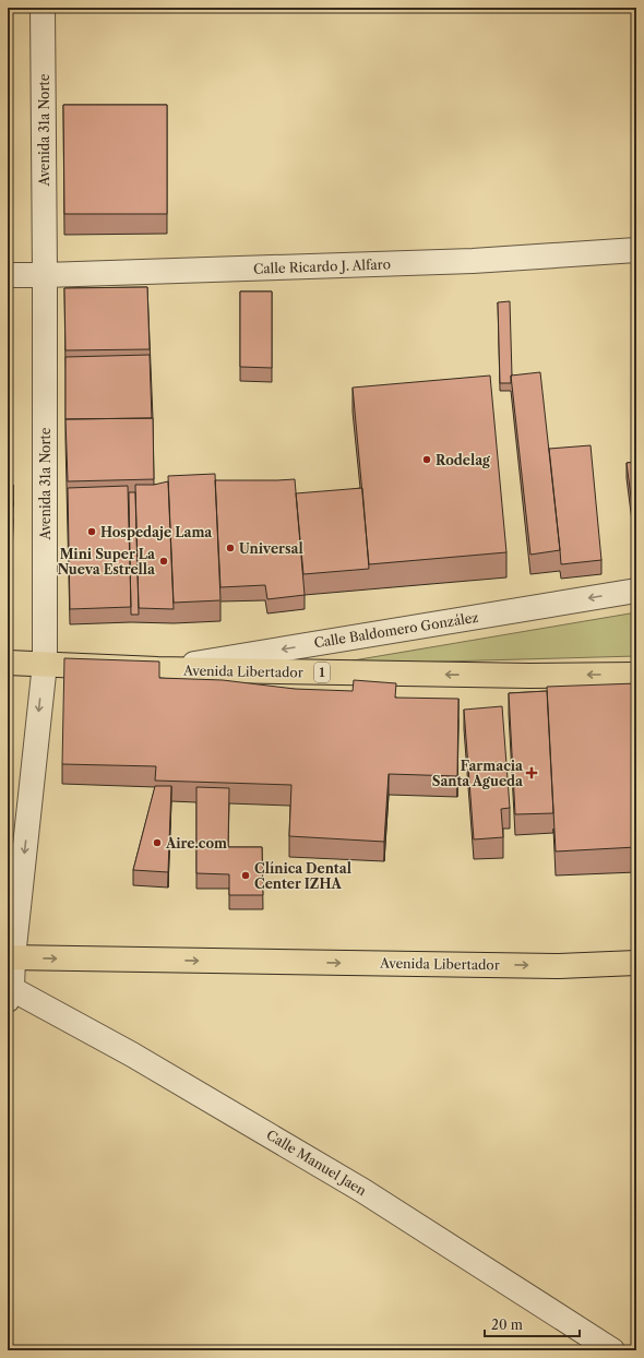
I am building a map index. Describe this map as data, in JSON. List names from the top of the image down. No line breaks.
{"streets":{"highway":["Avenida Libertador","1"],"street":["Avenida 31a Norte","Calle Ricardo J. Alfaro","Calle Baldomero González","Calle Manuel Jaen"]},"crossings":[["Avenida 31a Norte","Calle Ricardo J. Alfaro"],["Avenida 31a Norte","Avenida Libertador"],["Avenida 31a Norte","Calle Manuel Jaen"],["Calle Baldomero González","Avenida Libertador"]],"one_way":["Calle Baldomero González"],"places":{"other":["Rodelag","Hospedaje Lama","Universal","Mini Super La Nueva Estrella","Aire.com","Clínica Dental Center IZHA"],"health":["Farmacia Santa Agueda"]},"scale_bar":"20 m"}
